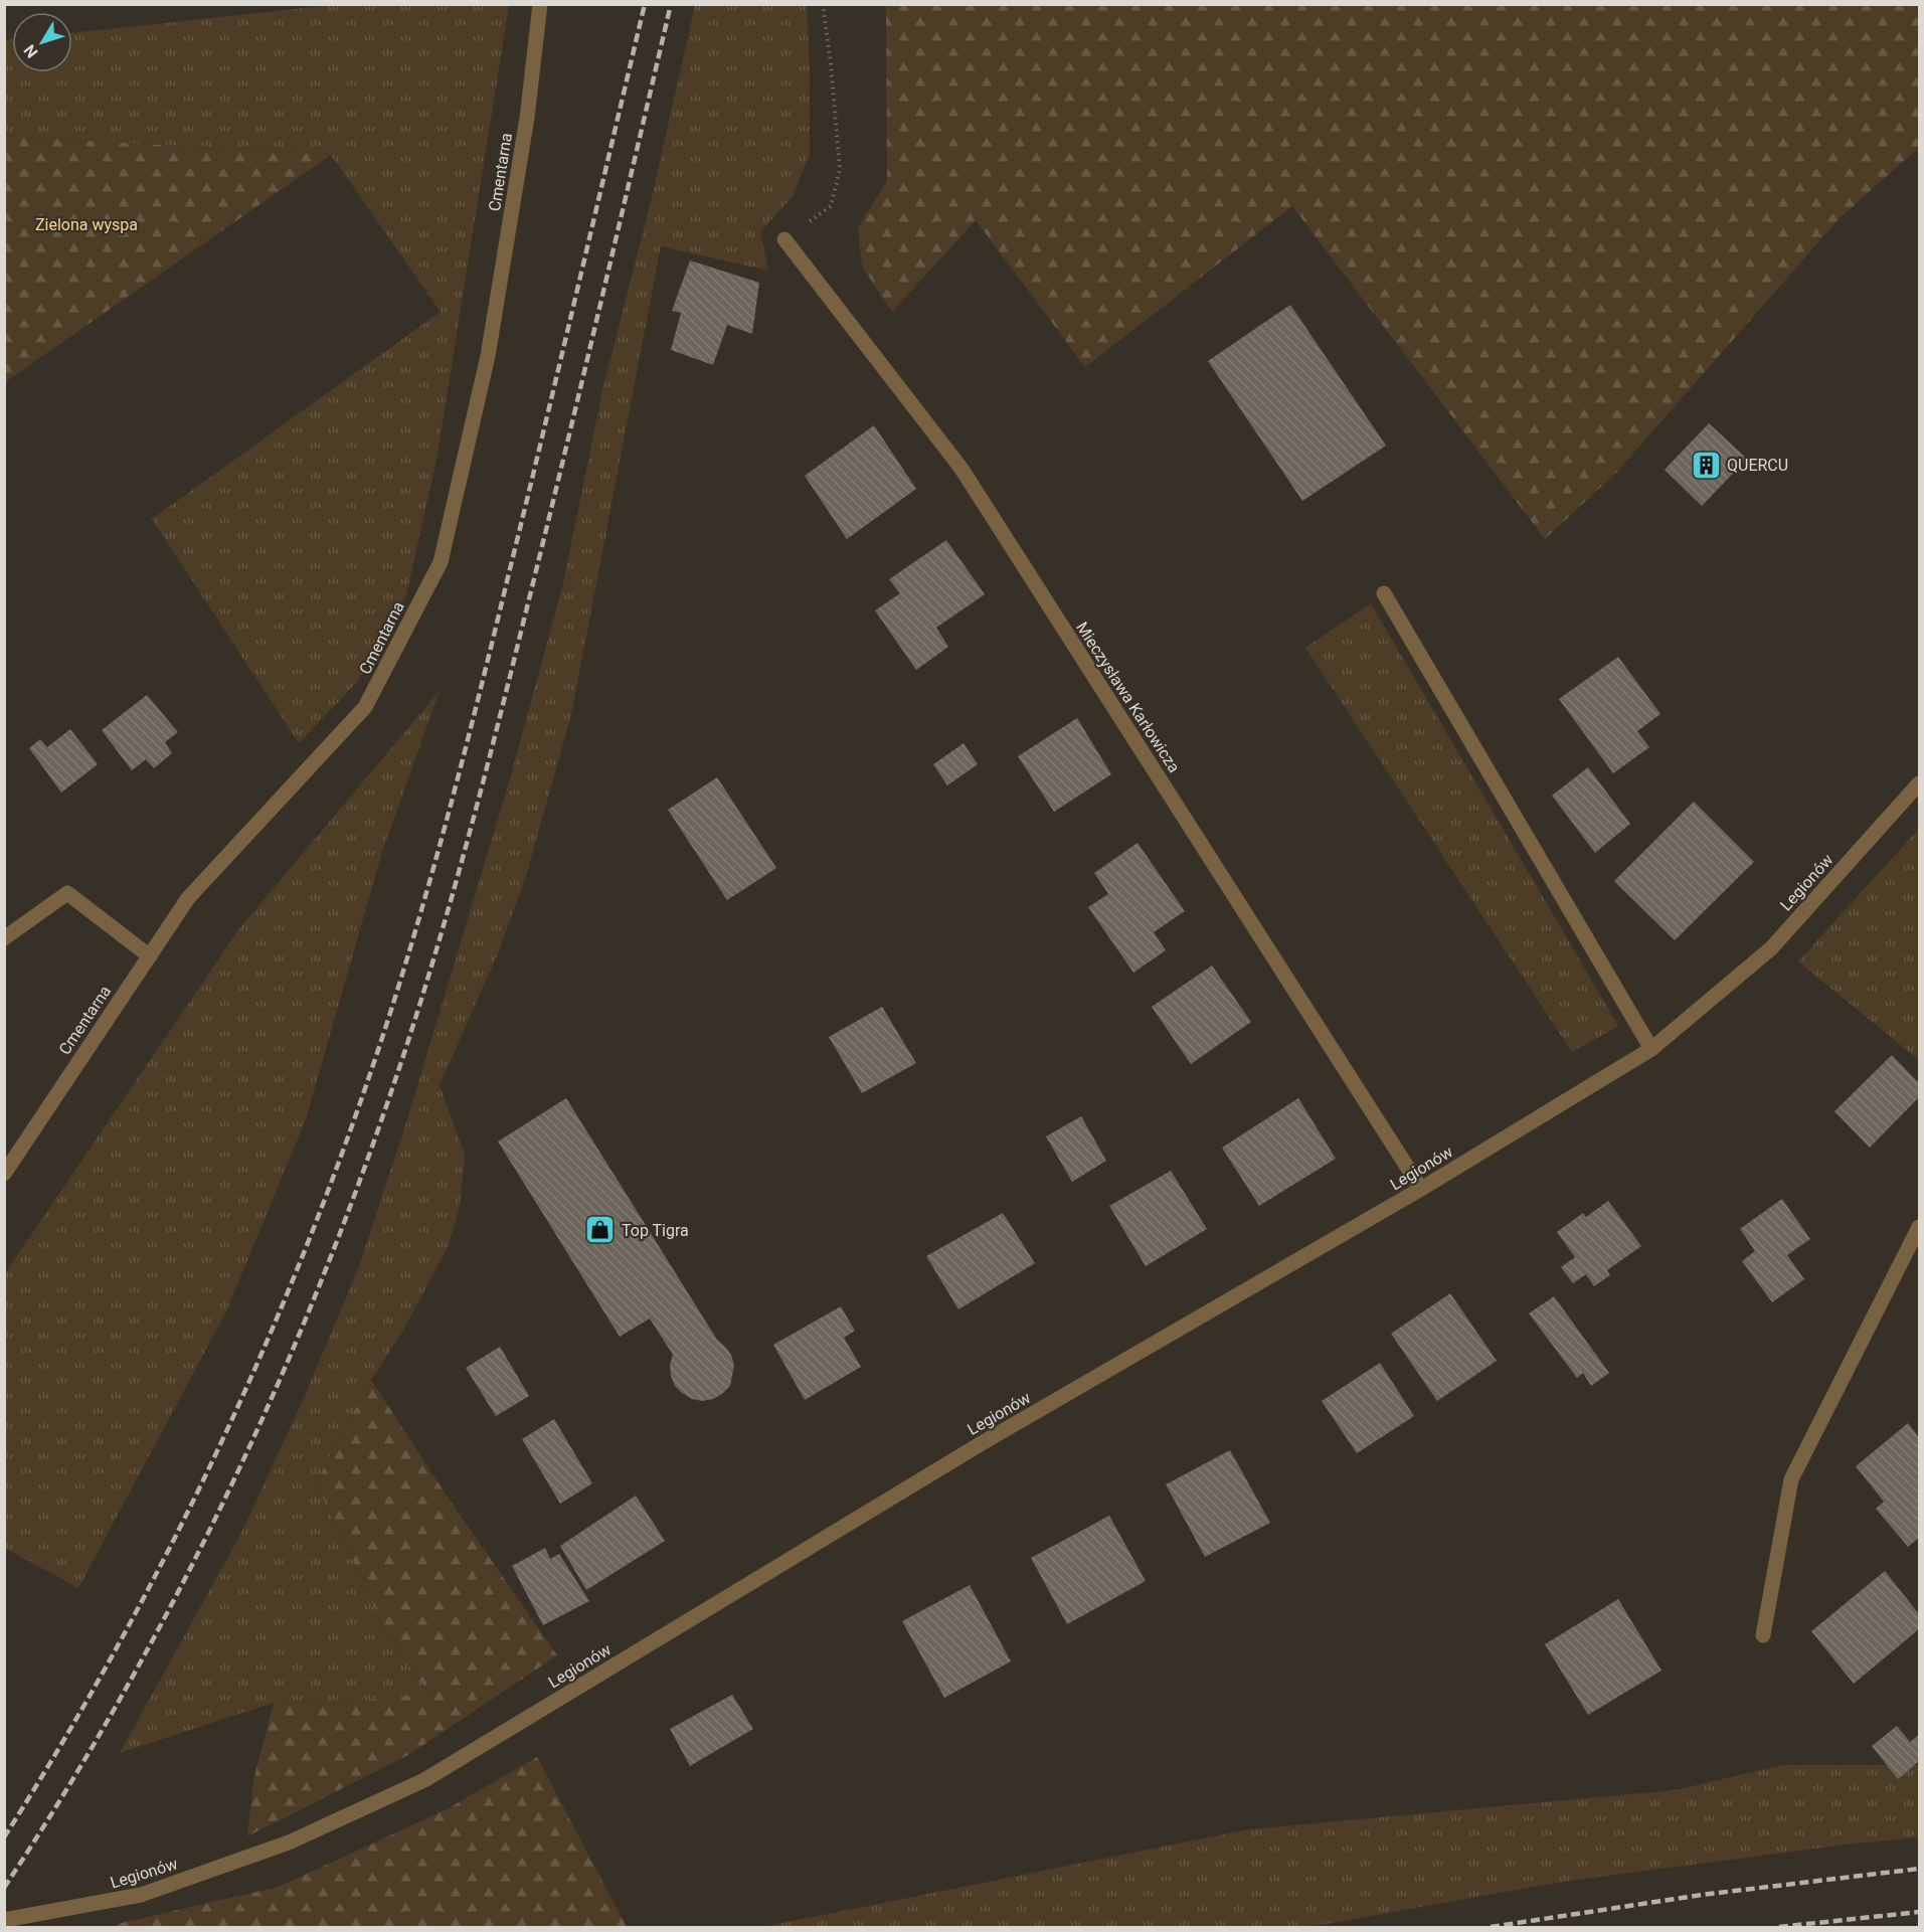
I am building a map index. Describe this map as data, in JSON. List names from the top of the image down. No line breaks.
{"streets":{"street":["Cmentarna","Mieczysława Karłowicza","Legionów"]},"crossings":[["Mieczysława Karłowicza","Legionów"]],"parks":["Zielona wyspa"],"places":{"building":["QUERCU"],"shop":["Top Tigra"]},"north":"bottom left"}
